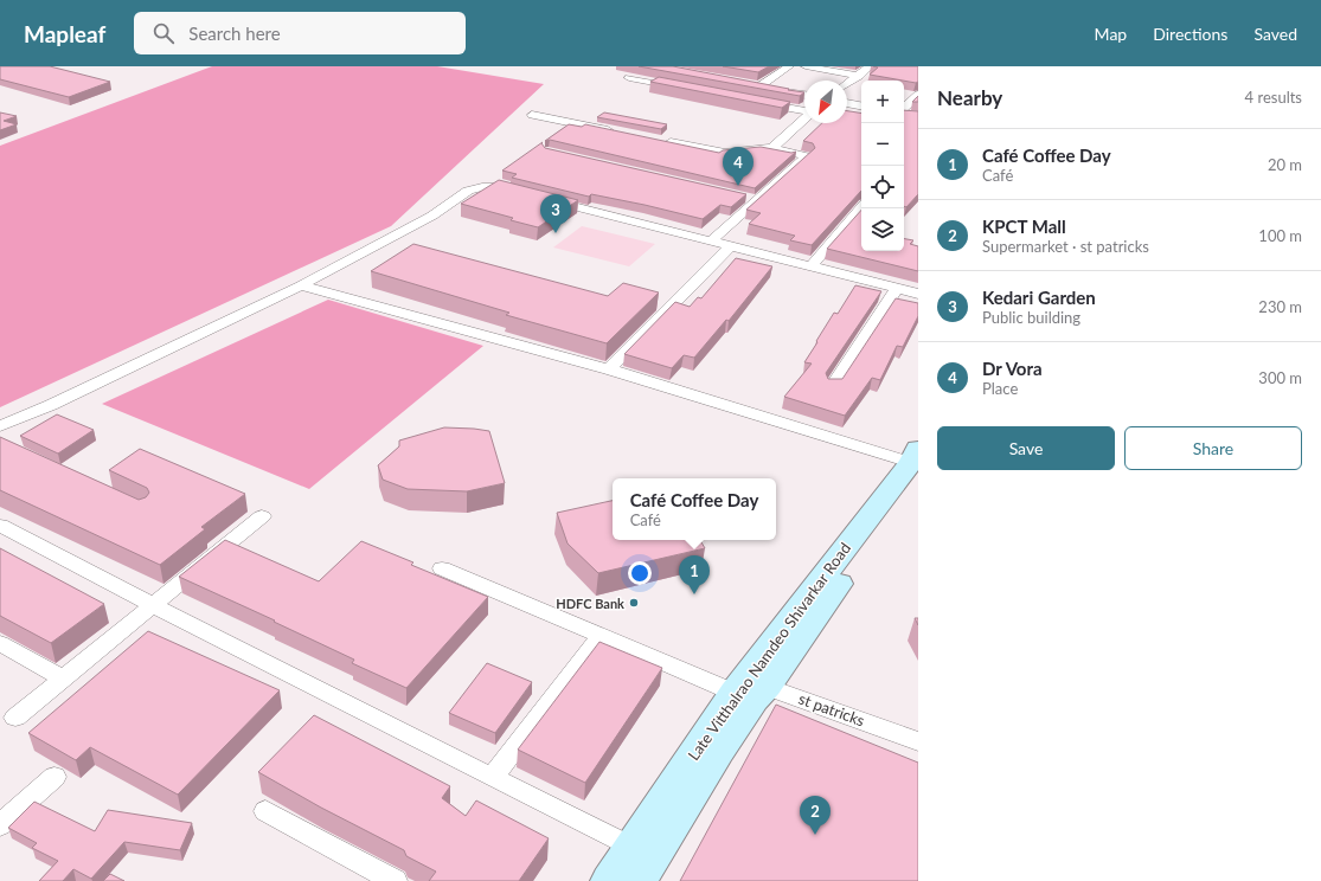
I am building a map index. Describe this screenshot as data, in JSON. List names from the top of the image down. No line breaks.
{"streets":{"main road":["Late Vitthalrao Namdeo Shivarkar Road"],"street":["st patricks"]},"crossings":[["Late Vitthalrao Namdeo Shivarkar Road","st patricks"]],"places":["HDFC Bank"],"north":"bottom left","page":{"header":"Mapleaf","search":"Search here","nav":["Map","Directions","Saved"],"heading":["Nearby","4 results"],"map_buttons":["+","−"],"list":[{"mark":"1","name":"Café Coffee Day","note":"Café","value":"20 m"},{"mark":"2","name":"KPCT Mall","note":"Supermarket · st patricks","value":"100 m"},{"mark":"3","name":"Kedari Garden","note":"Public building","value":"230 m"},{"mark":"4","name":"Dr Vora","note":"Place","value":"300 m"}],"pins":["4","3","1","2"],"buttons":["Save","Share"],"popup":["Café Coffee Day","Café"]}}
